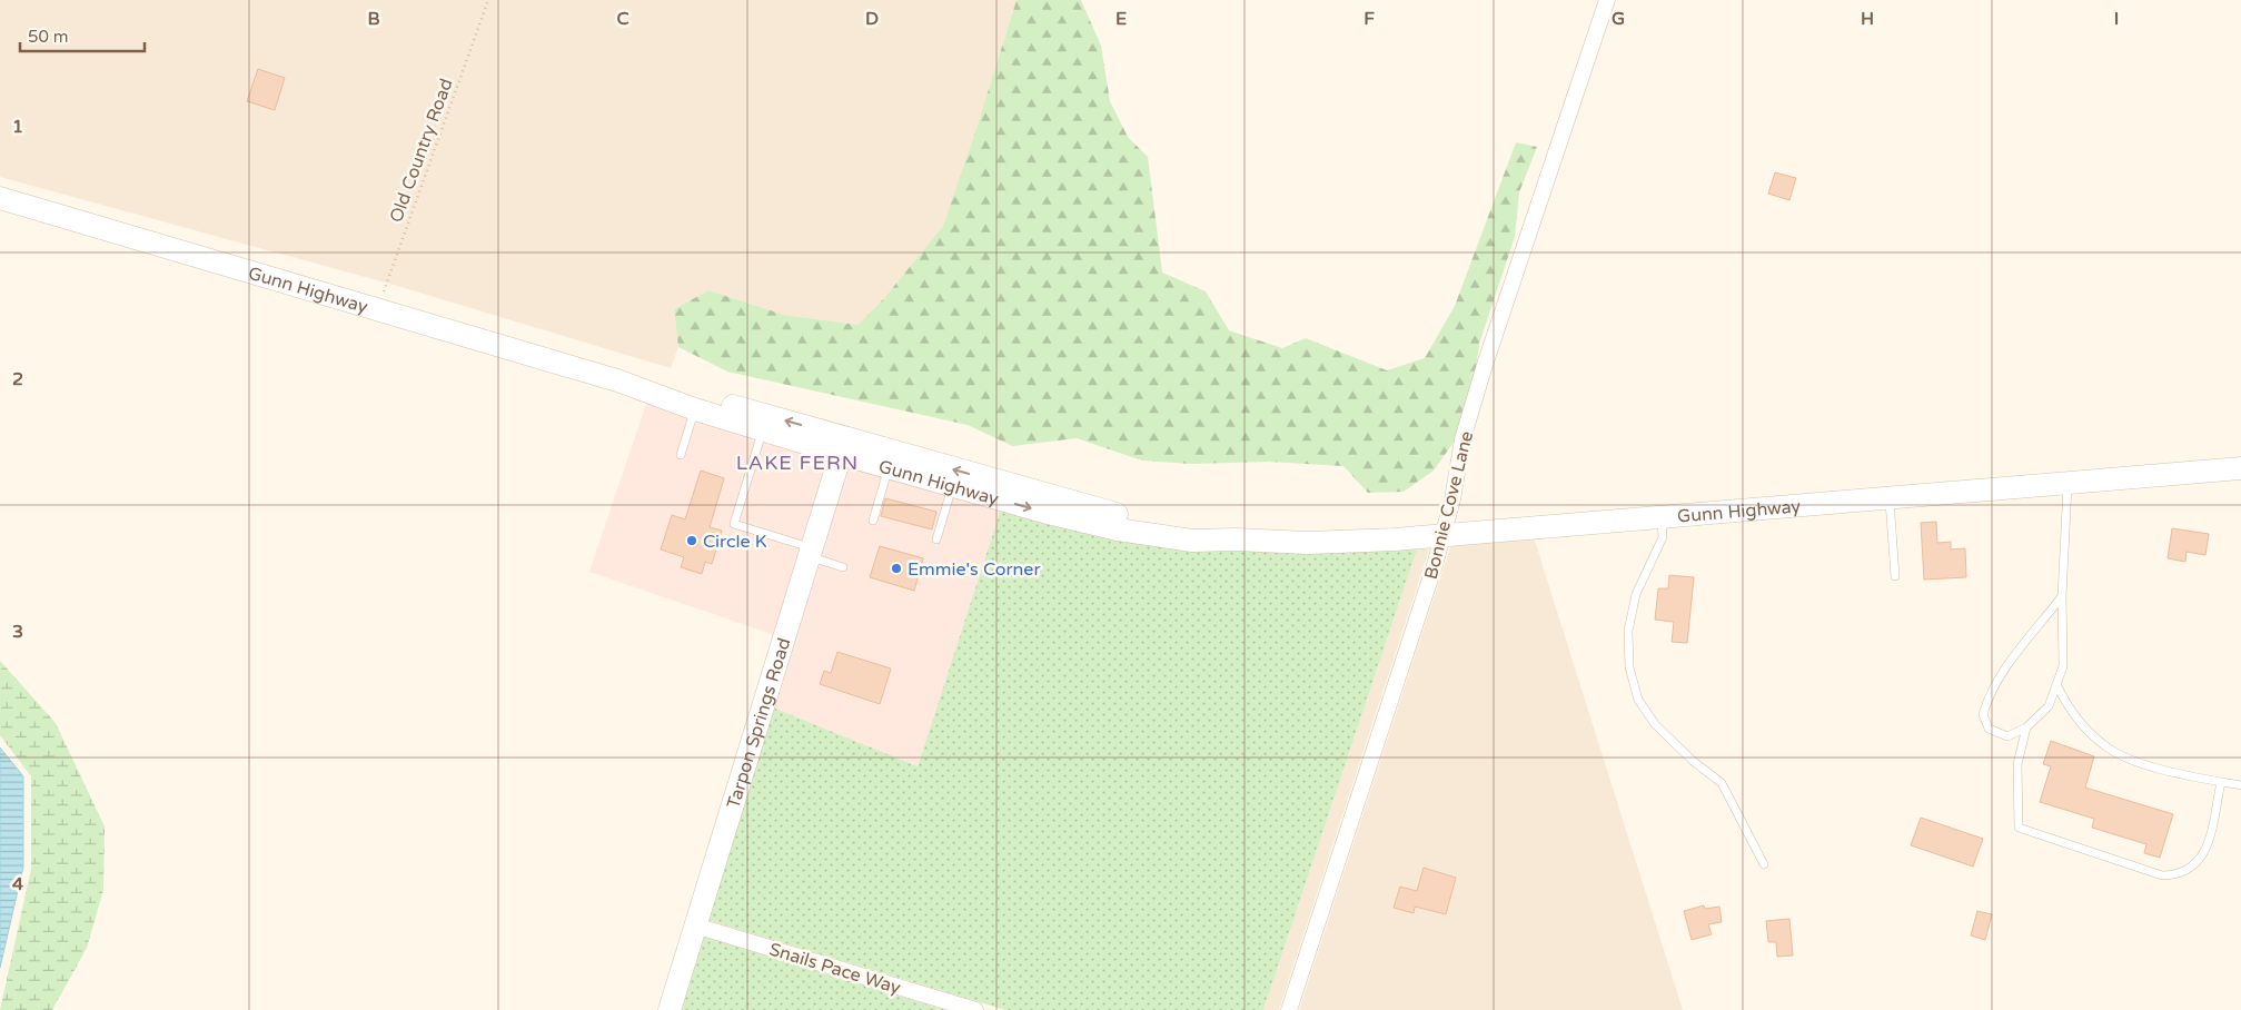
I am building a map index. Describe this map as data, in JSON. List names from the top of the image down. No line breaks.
{"streets":{"main road":["Gunn Highway","Tarpon Springs Road"],"street":["Bonnie Cove Lane","Snails Pace Way"],"path":["Old Country Road"]},"crossings":[["Old Country Road","Gunn Highway"],["Gunn Highway","Bonnie Cove Lane"],["Gunn Highway","Tarpon Springs Road"],["Tarpon Springs Road","Snails Pace Way"]],"districts":["LAKE FERN"],"places":["Circle K","Emmie's Corner"],"scale_bar":"50 m","grid":{"columns":["B","C","D","E","F","G","H","I"],"rows":["1","2","3","4"]}}
